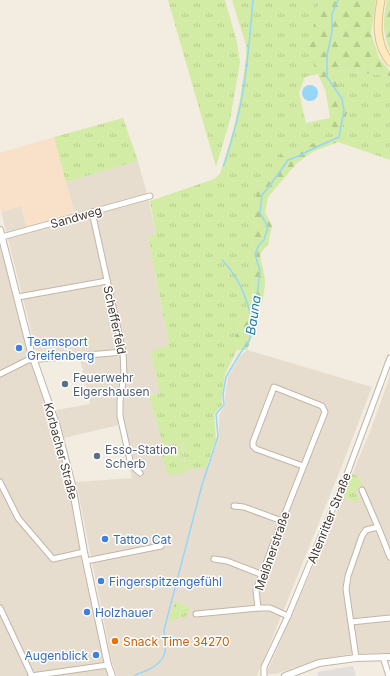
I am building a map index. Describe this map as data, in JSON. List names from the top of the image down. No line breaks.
{"streets":{"street":["Sandweg","Schefferfeld","Korbacher Straße","Altenritter Straße","Meißnerstraße"]},"crossings":[["Sandweg","Schefferfeld"],["Sandweg","Korbacher Straße"],["Altenritter Straße","Meißnerstraße"]],"water":["Bauna"],"places":["Teamsport Greifenberg","Feuerwehr Elgershausen","Esso-Station Scherb","Tattoo Cat","Fingerspitzengefühl","Holzhauer","Snack Time 34270","Augenblick"]}
